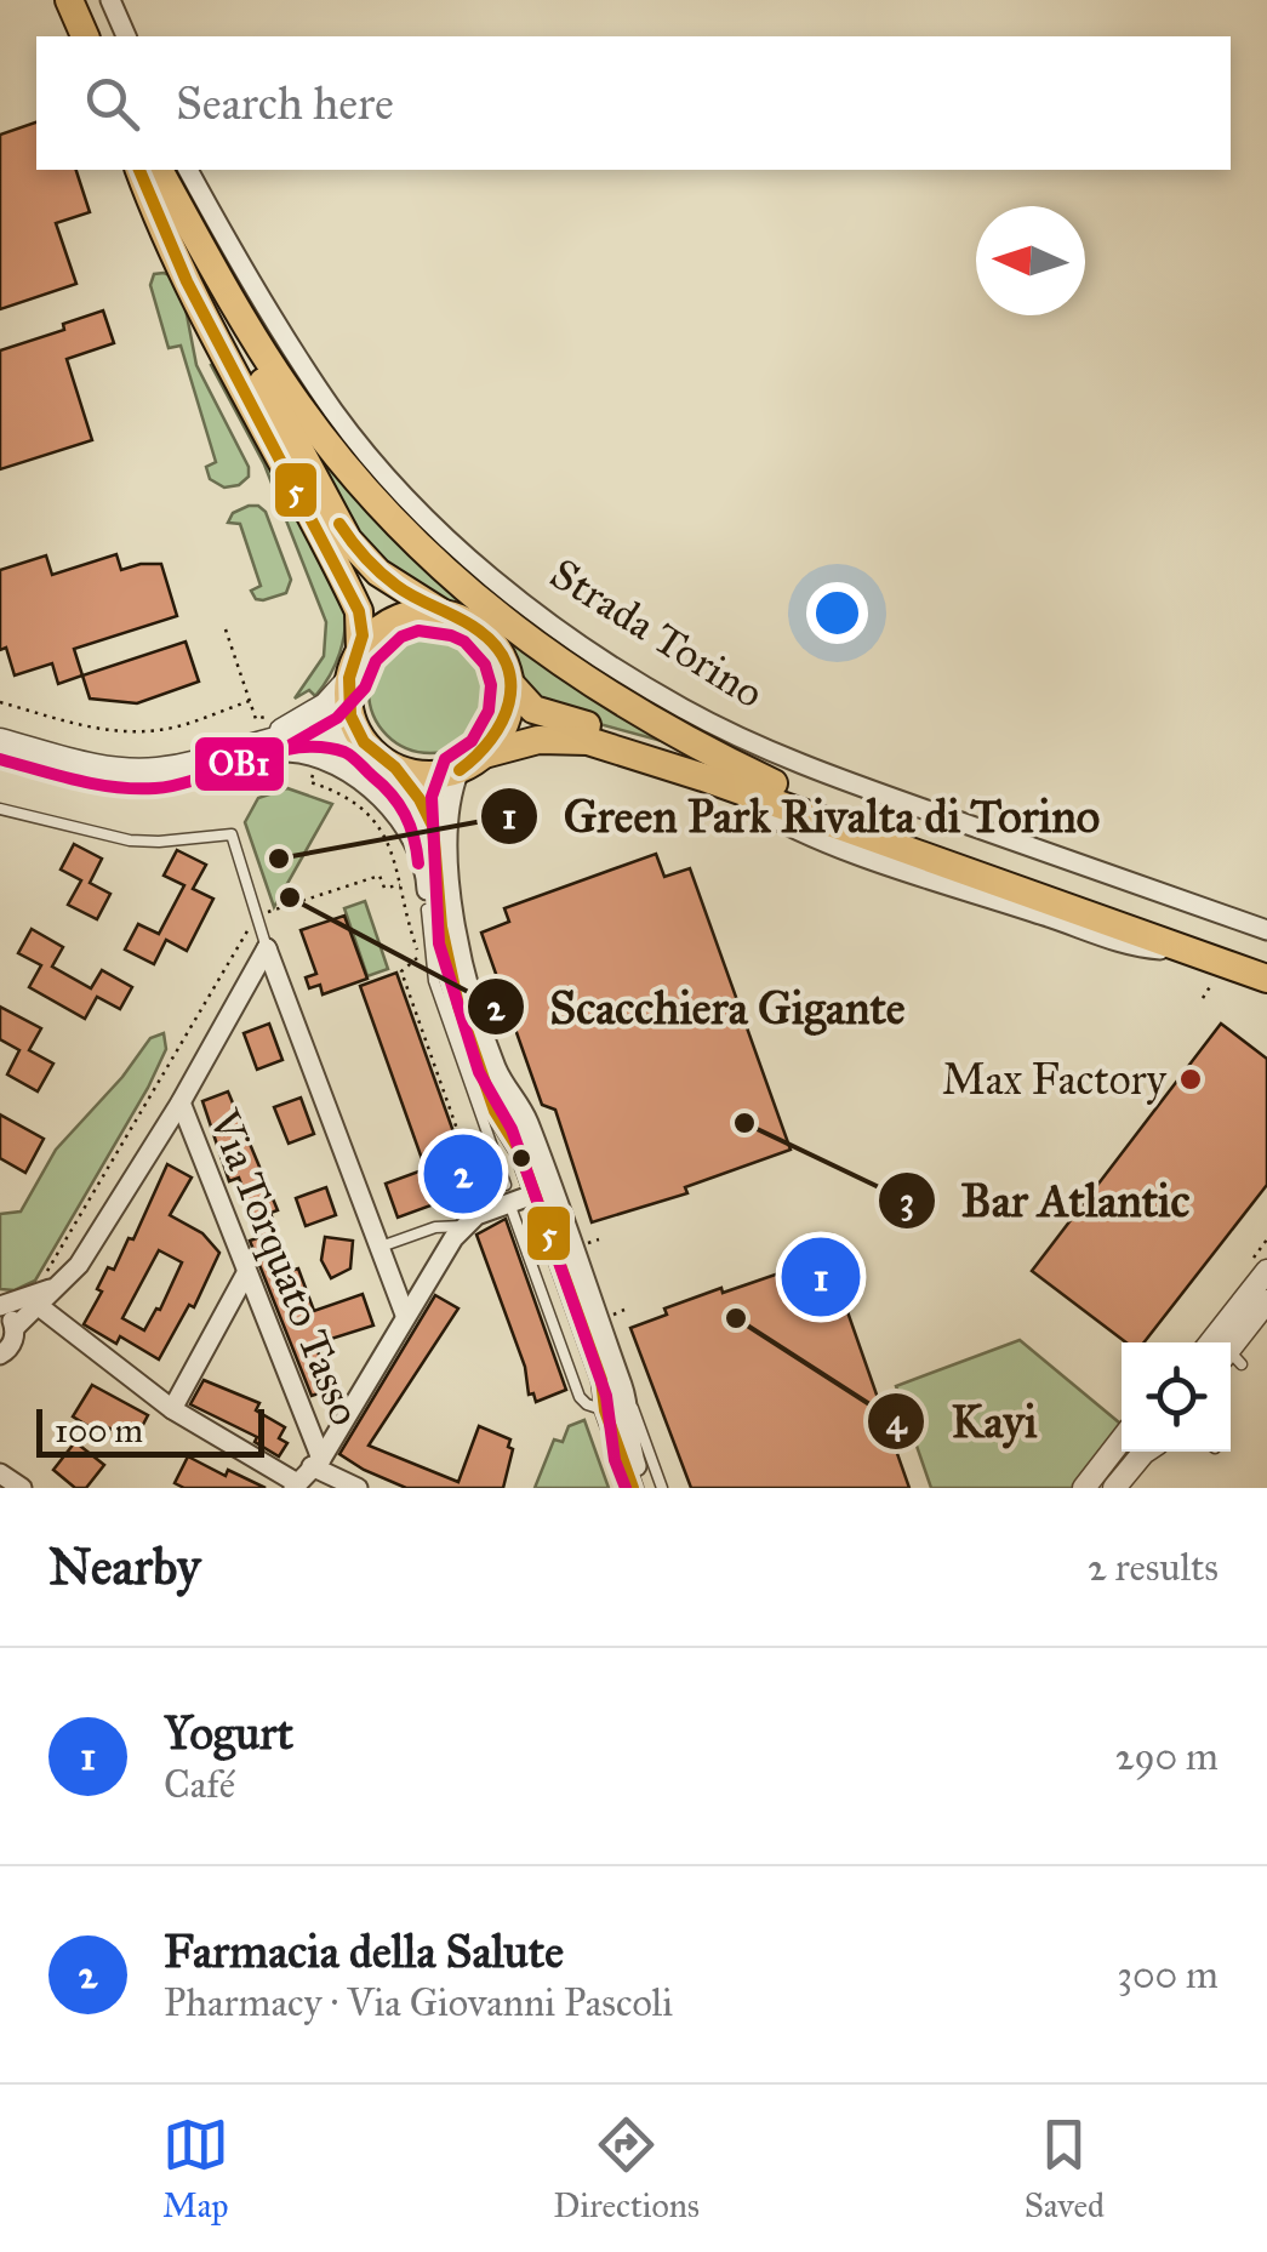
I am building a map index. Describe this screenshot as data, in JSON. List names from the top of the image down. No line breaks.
{"streets":{"street":["Strada Torino","Via Torquato Tasso"]},"places":["Green Park Rivalta di Torino","Scacchiera Gigante","Max Factory","Bar Atlantic","Kayi"],"lines":["transit line 5","transit line OB1"],"scale_bar":"100 m","north":"left","page":{"search":"Search here","pins":["2","1"],"scale":"100 m","heading":["Nearby","2 results"],"list":[{"mark":"1","name":"Yogurt","note":"Café","value":"290 m"},{"mark":"2","name":"Farmacia della Salute","note":"Pharmacy · Via Giovanni Pascoli","value":"300 m"}],"nav":["Map","Directions","Saved"]}}
